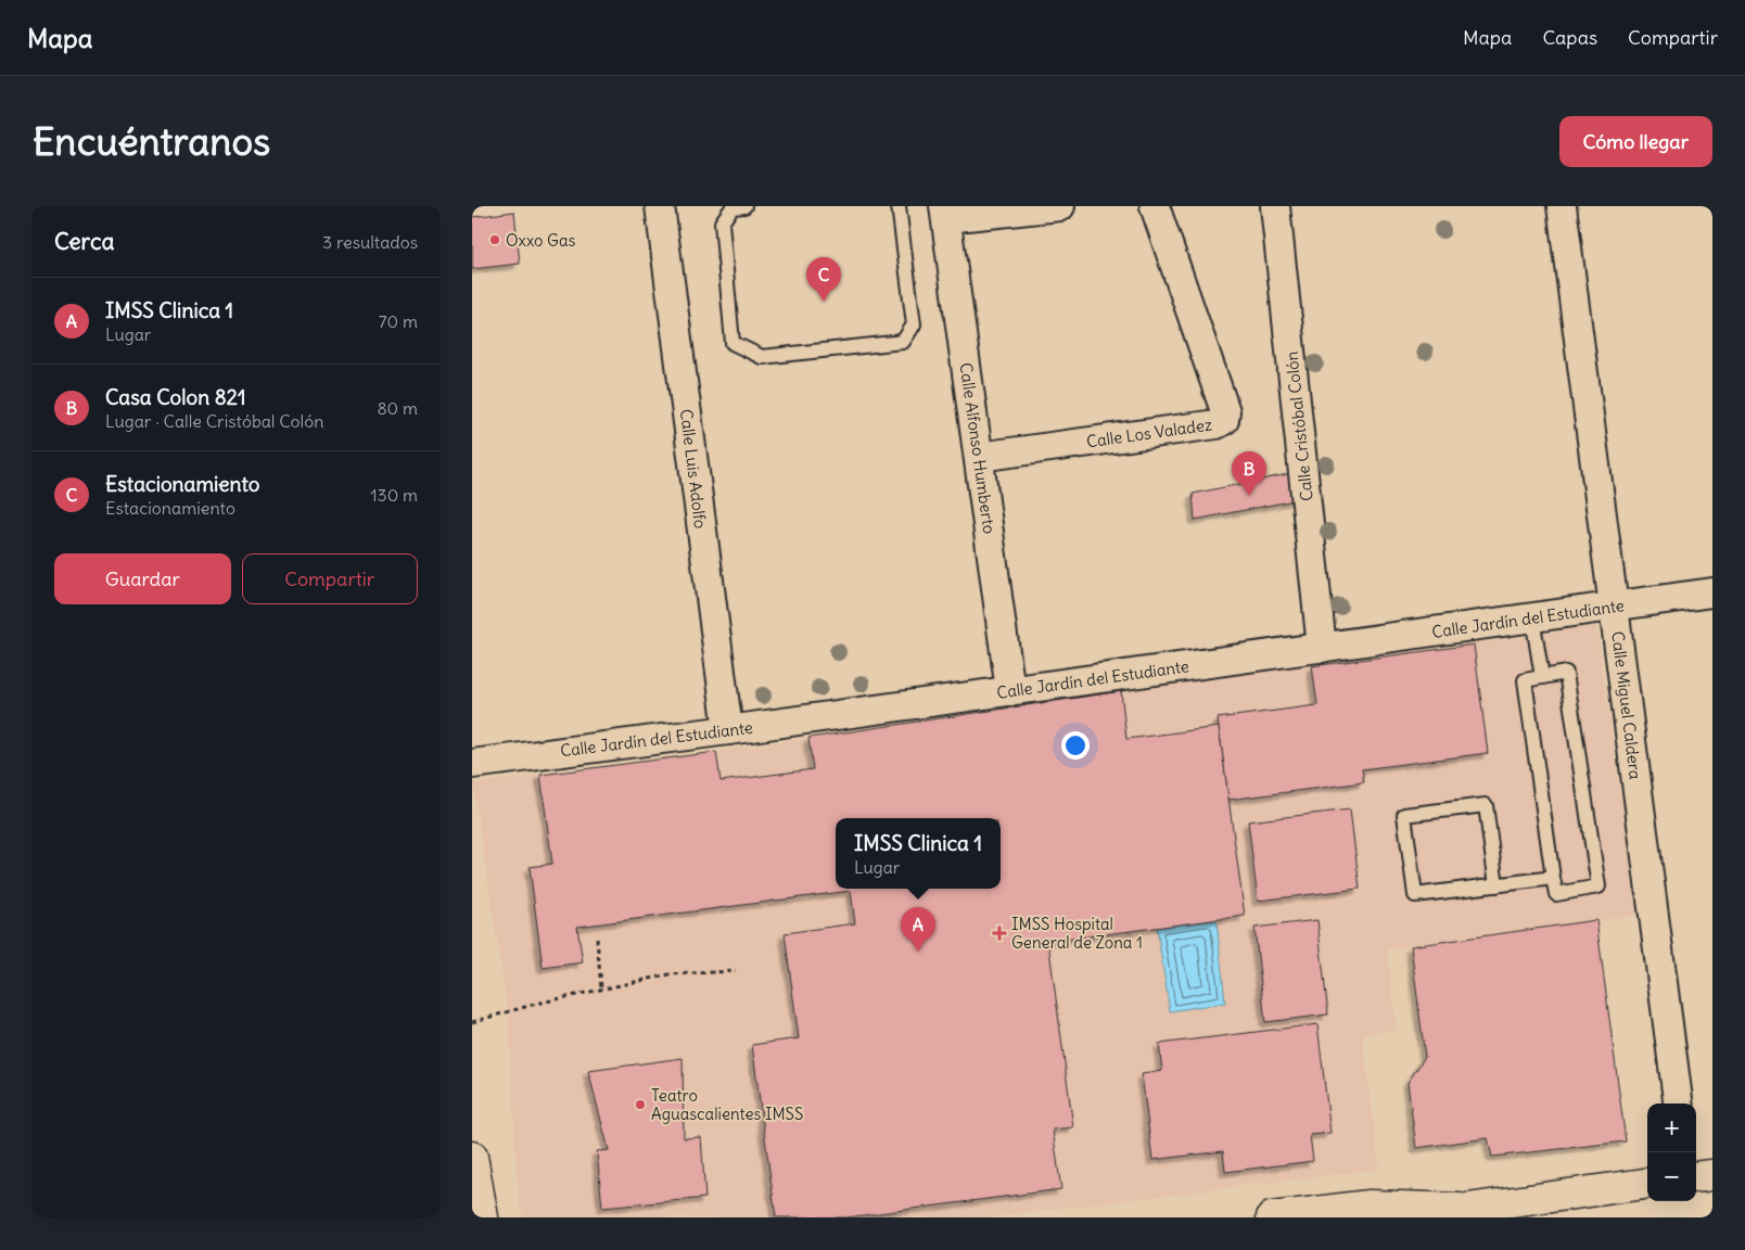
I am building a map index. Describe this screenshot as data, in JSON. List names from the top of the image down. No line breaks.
{"streets":{"street":["Calle Cristóbal Colón","Calle Los Valadez","Calle Alfonso Humberto","Calle Luis Adolfo","Calle Jardín del Estudiante","Calle Miguel Caldera"]},"crossings":[["Calle Cristóbal Colón","Calle Jardín del Estudiante"],["Calle Los Valadez","Calle Alfonso Humberto"],["Calle Alfonso Humberto","Calle Jardín del Estudiante"],["Calle Luis Adolfo","Calle Jardín del Estudiante"],["Calle Jardín del Estudiante","Calle Miguel Caldera"]],"places":{"other":["Oxxo Gas","Teatro Aguascalientes IMSS"],"health":["IMSS Hospital General de Zona 1"]},"page":{"header":"Mapa","nav":["Mapa","Capas","Compartir"],"buttons":["Cómo llegar",["Guardar","Compartir"]],"title":"Encuéntranos","heading":["Cerca","3 resultados"],"pins":["C","B","A"],"list":[{"mark":"A","name":"IMSS Clinica 1","note":"Lugar","value":"70 m"},{"mark":"B","name":"Casa Colon 821","note":"Lugar · Calle Cristóbal Colón","value":"80 m"},{"mark":"C","name":"Estacionamiento","note":"Estacionamiento","value":"130 m"}],"popup":["IMSS Clinica 1","Lugar"],"map_buttons":["+","−"]}}
